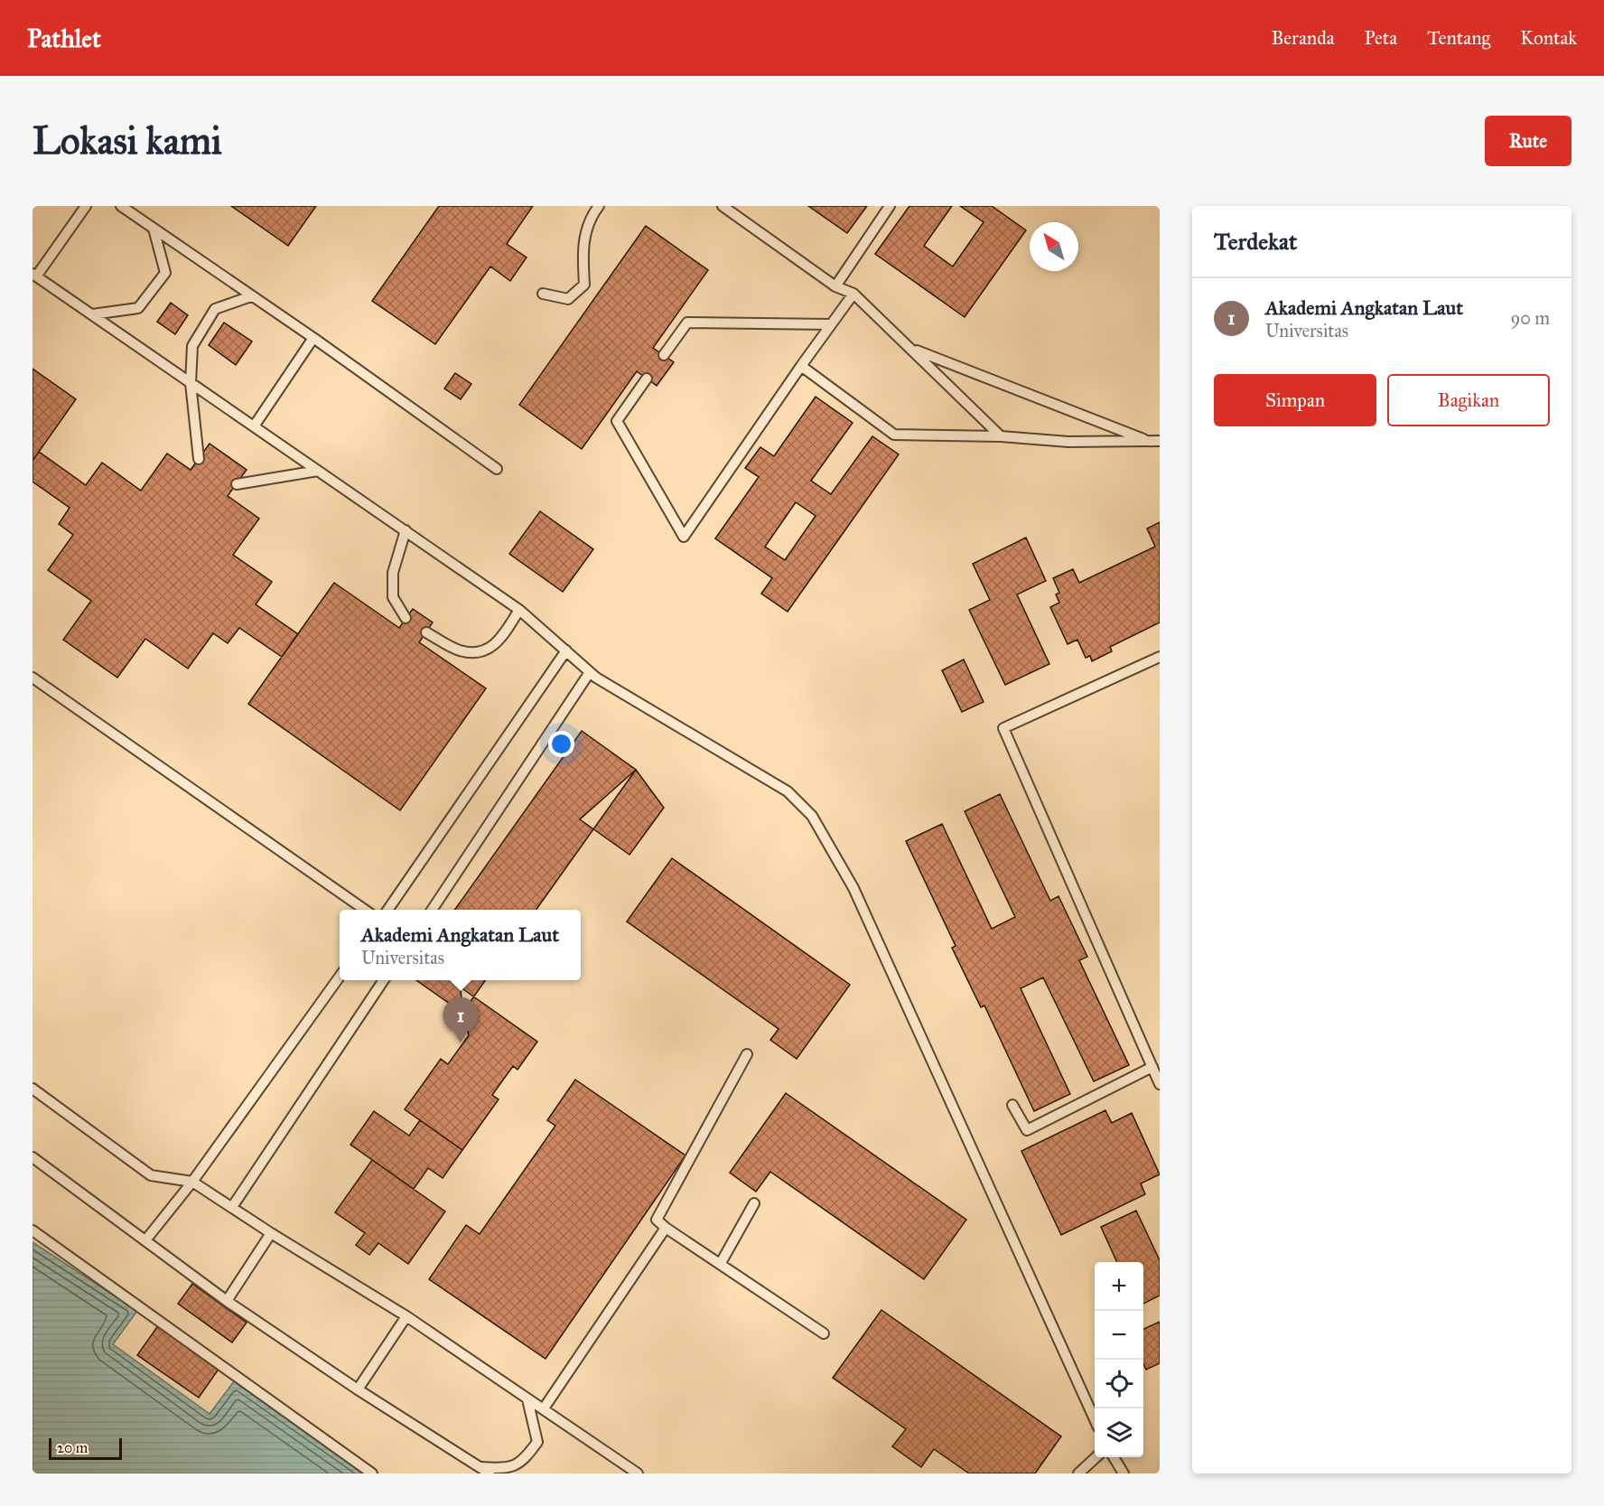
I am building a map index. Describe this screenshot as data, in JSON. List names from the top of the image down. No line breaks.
{"scale_bar":"20 m","north":"top left","page":{"header":"Pathlet","nav":["Beranda","Peta","Tentang","Kontak"],"buttons":["Rute",["Simpan","Bagikan"]],"title":"Lokasi kami","heading":"Terdekat","list":[{"mark":"1","name":"Akademi Angkatan Laut","note":"Universitas","value":"90 m"}],"popup":["Akademi Angkatan Laut","Universitas"],"pins":"1","map_buttons":["+","−"],"scale":"20 m"}}
